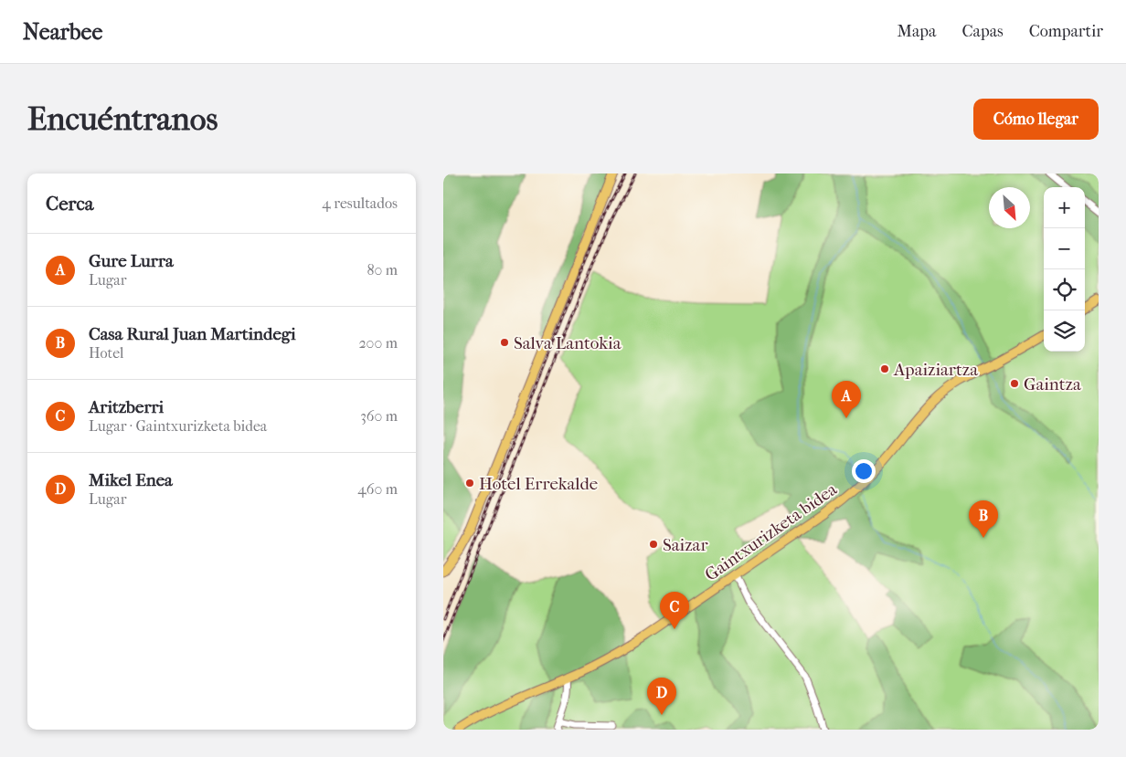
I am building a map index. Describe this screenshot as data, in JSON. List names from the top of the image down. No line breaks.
{"streets":{"main road":["Gaintxurizketa bidea"]},"places":["Salva Lantokia","Apaiziartza","Gaintza","Hotel Errekalde","Saizar"],"north":"bottom right","page":{"header":"Nearbee","nav":["Mapa","Capas","Compartir"],"buttons":"Cómo llegar","title":"Encuéntranos","heading":["Cerca","4 resultados"],"map_buttons":["+","−"],"list":[{"mark":"A","name":"Gure Lurra","note":"Lugar","value":"80 m"},{"mark":"B","name":"Casa Rural Juan Martindegi","note":"Hotel","value":"200 m"},{"mark":"C","name":"Aritzberri","note":"Lugar · Gaintxurizketa bidea","value":"360 m"},{"mark":"D","name":"Mikel Enea","note":"Lugar","value":"460 m"}],"pins":["A","B","C","D"]}}
